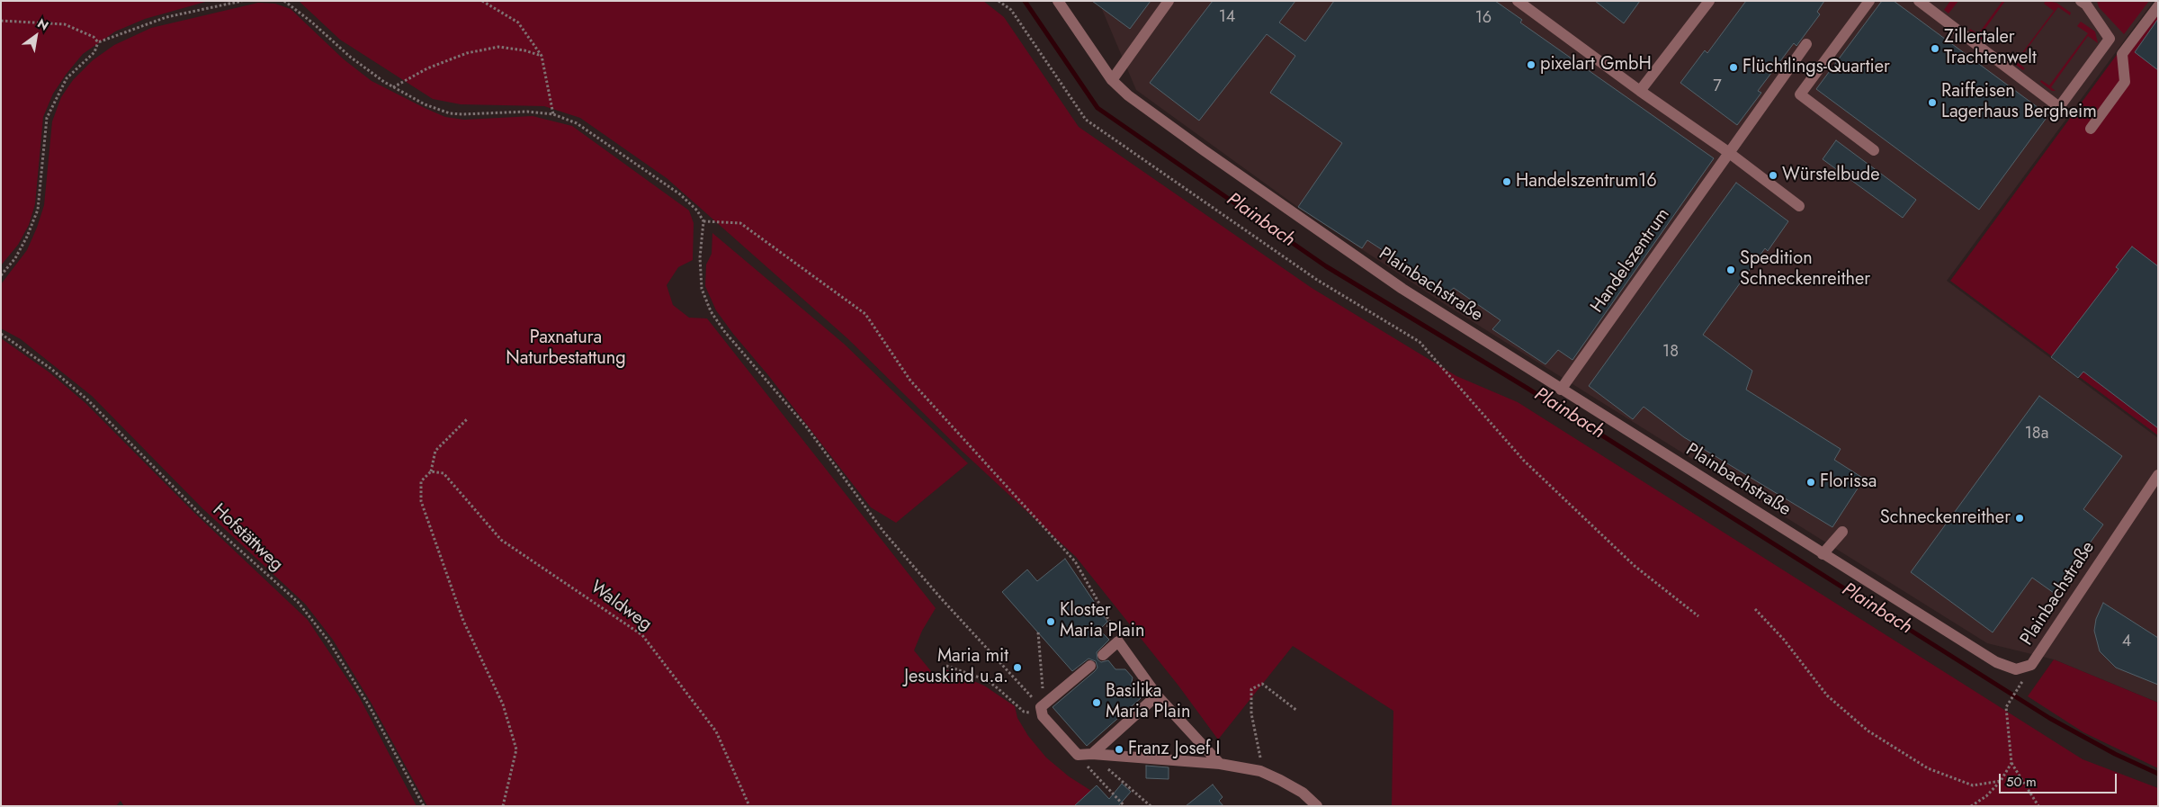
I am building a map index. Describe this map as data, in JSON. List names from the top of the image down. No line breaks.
{"streets":{"street":["Handelszentrum","Plainbachstraße"],"path":["Hofstättweg","Waldweg"]},"crossings":[["Handelszentrum","Plainbachstraße"]],"water":["Plainbach"],"parks":["Paxnatura Naturbestattung"],"places":["Zillertaler Trachtenwelt","pixelart GmbH","Flüchtlings-Quartier","Raiffeisen Lagerhaus Bergheim","Würstelbude","Handelszentrum16","Spedition Schneckenreither","Florissa","Schneckenreither","Kloster Maria Plain","Maria mit Jesuskind u.a.","Basilika Maria Plain","Franz Josef I"],"house_numbers":["14","16","7","18","18a","4"],"scale_bar":"50 m","north":"top right"}
